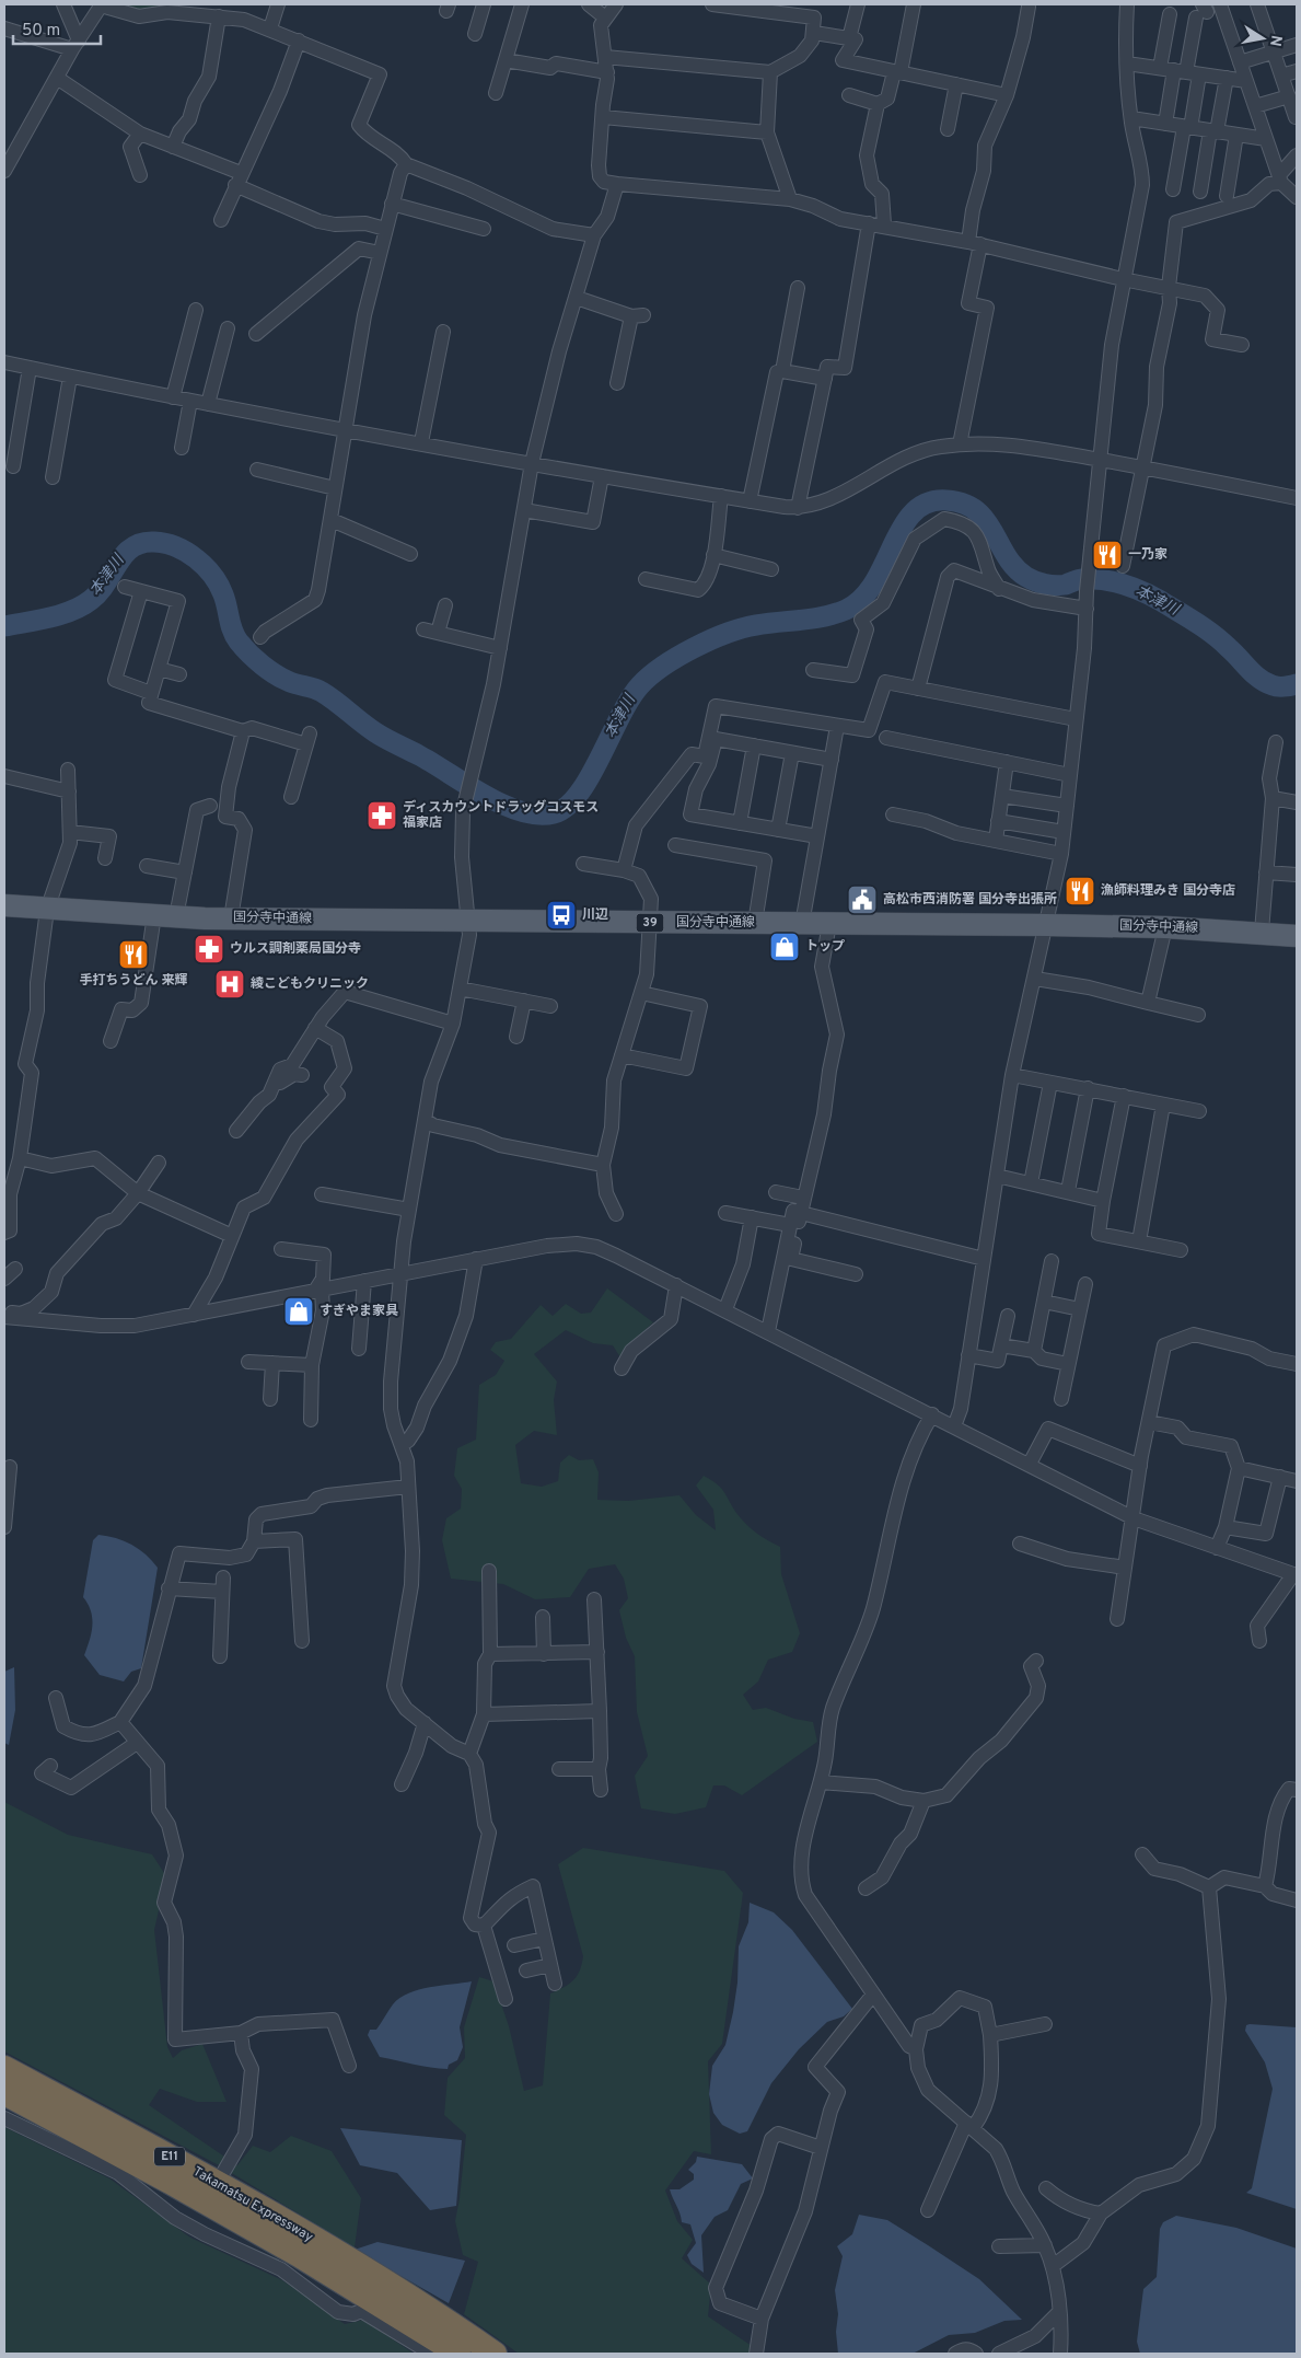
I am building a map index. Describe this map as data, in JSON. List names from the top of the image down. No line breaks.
{"streets":{"highway":["E11","Takamatsu Expressway"],"main road":["国分寺中通線","39"]},"water":["本津川"],"places":{"restaurant":["一乃家","漁師料理みき 国分寺店","手打ちうどん 来輝"],"pharmacy":["ディスカウントドラッグコスモス 福家店","ウルス調剤薬局国分寺"],"public building":["高松市西消防署 国分寺出張所"],"bus stop":["川辺"],"shop":["トップ","すぎやま家具"],"hospital":["綾こどもクリニック"]},"scale_bar":"50 m","north":"right"}
